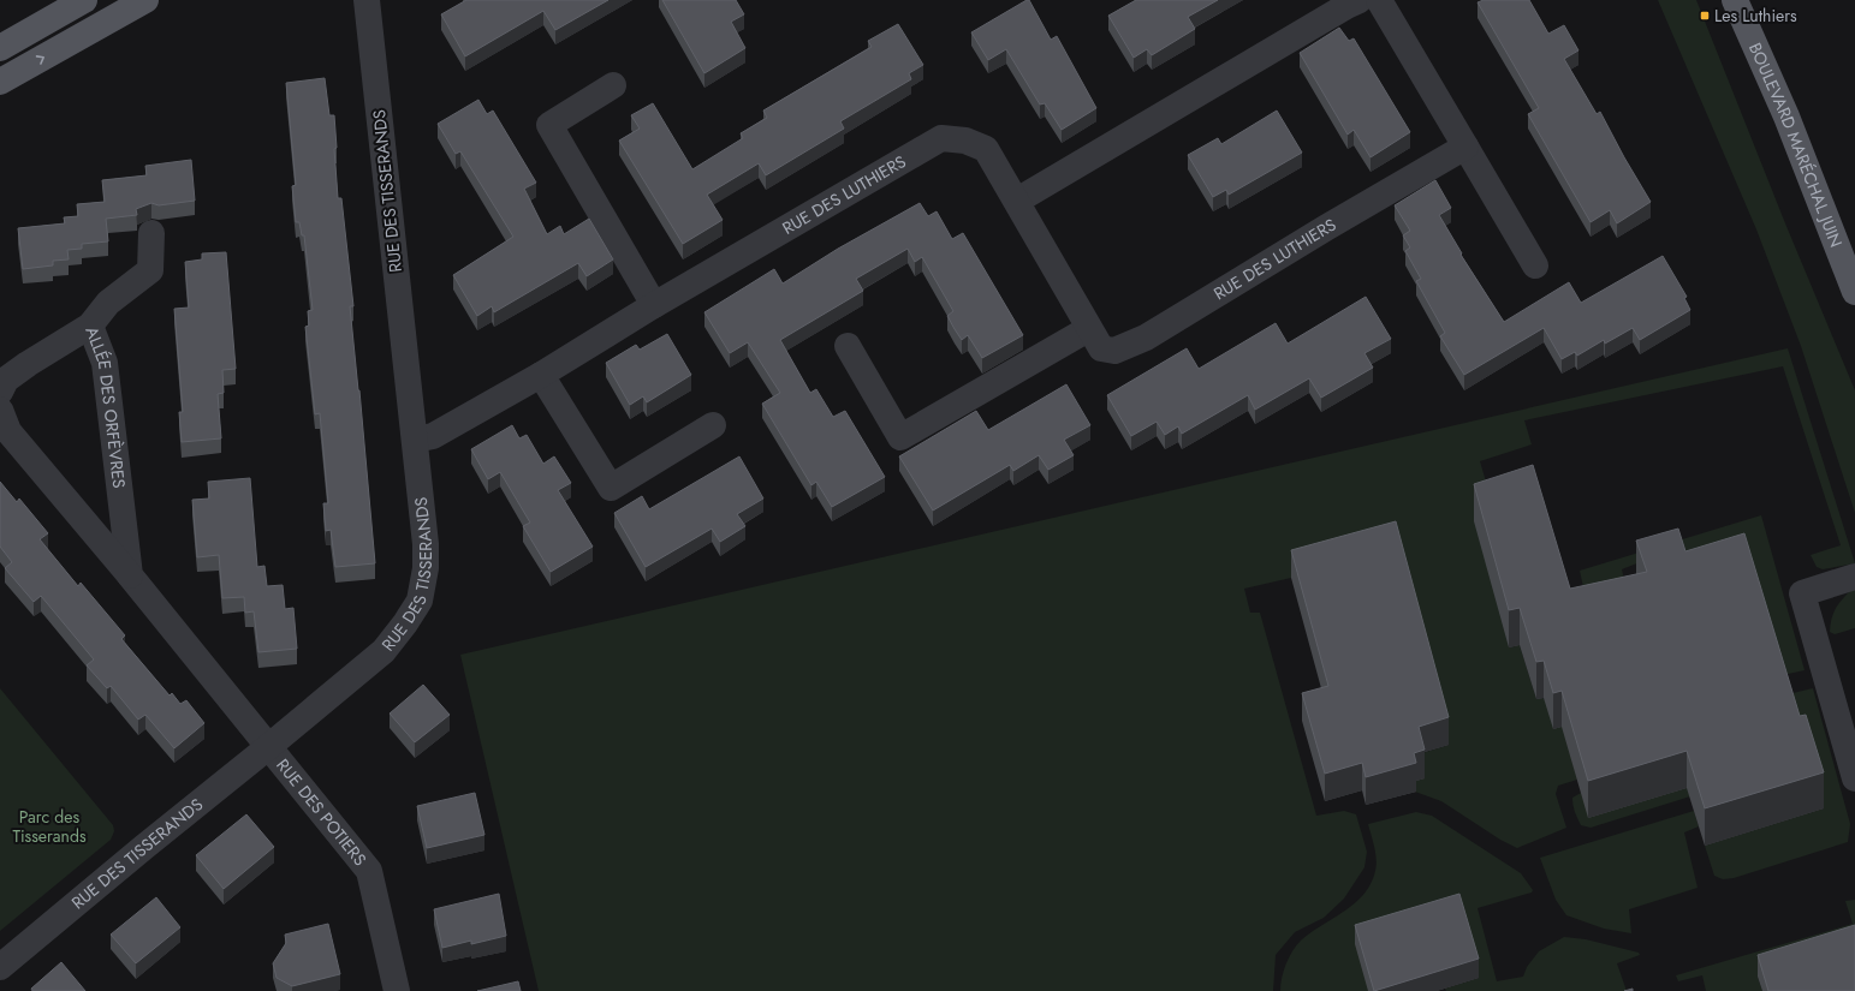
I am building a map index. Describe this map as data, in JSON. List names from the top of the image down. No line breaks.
{"streets":{"main road":["BOULEVARD MARÉCHAL JUIN"],"street":["RUE DES TISSERANDS","RUE DES LUTHIERS","ALLÉE DES ORFÈVRES","RUE DES POTIERS"]},"crossings":[["RUE DES TISSERANDS","RUE DES LUTHIERS"],["RUE DES TISSERANDS","RUE DES POTIERS"]],"parks":["Parc des Tisserands"],"places":{"transit":["Les Luthiers"]}}
